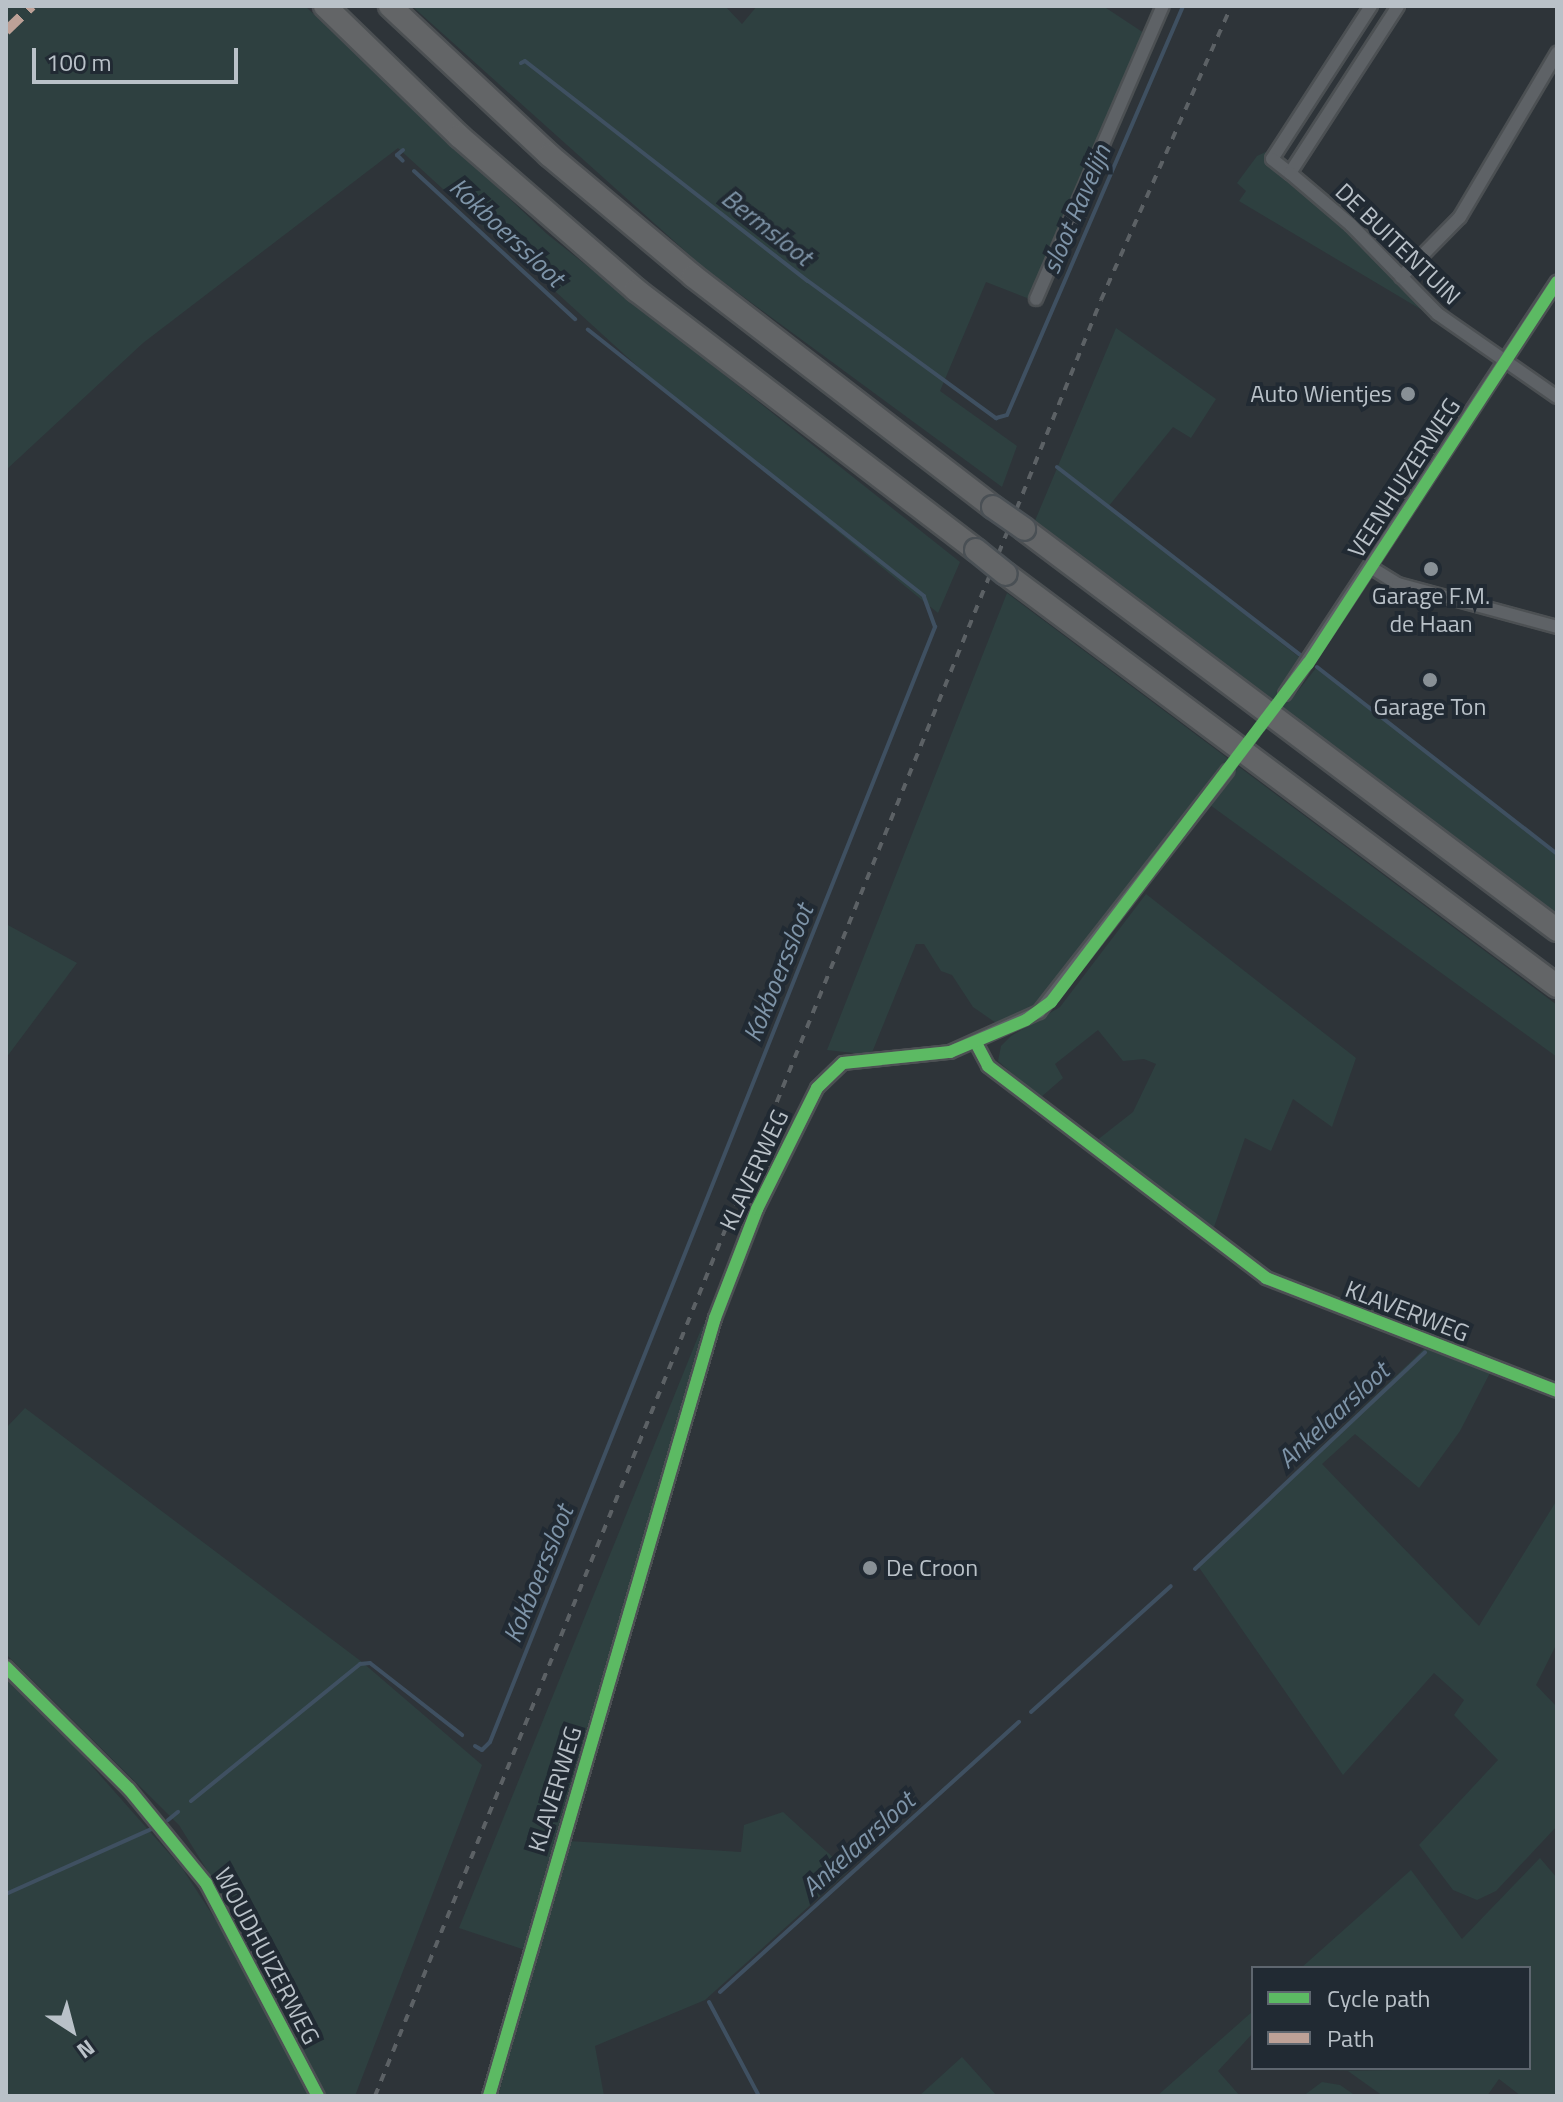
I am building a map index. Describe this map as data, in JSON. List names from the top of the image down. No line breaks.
{"streets":{"street":["DE BUITENTUIN","VEENHUIZERWEG","KLAVERWEG","WOUDHUIZERWEG"]},"crossings":[["DE BUITENTUIN","VEENHUIZERWEG"]],"water":["sloot Ravelijn","Bermsloot","Kokboerssloot","Ankelaarsloot"],"places":["Auto Wientjes","Garage F.M. de Haan","Garage Ton","De Croon"],"legend":["Cycle path","Path"],"scale_bar":"100 m","north":"bottom right"}
